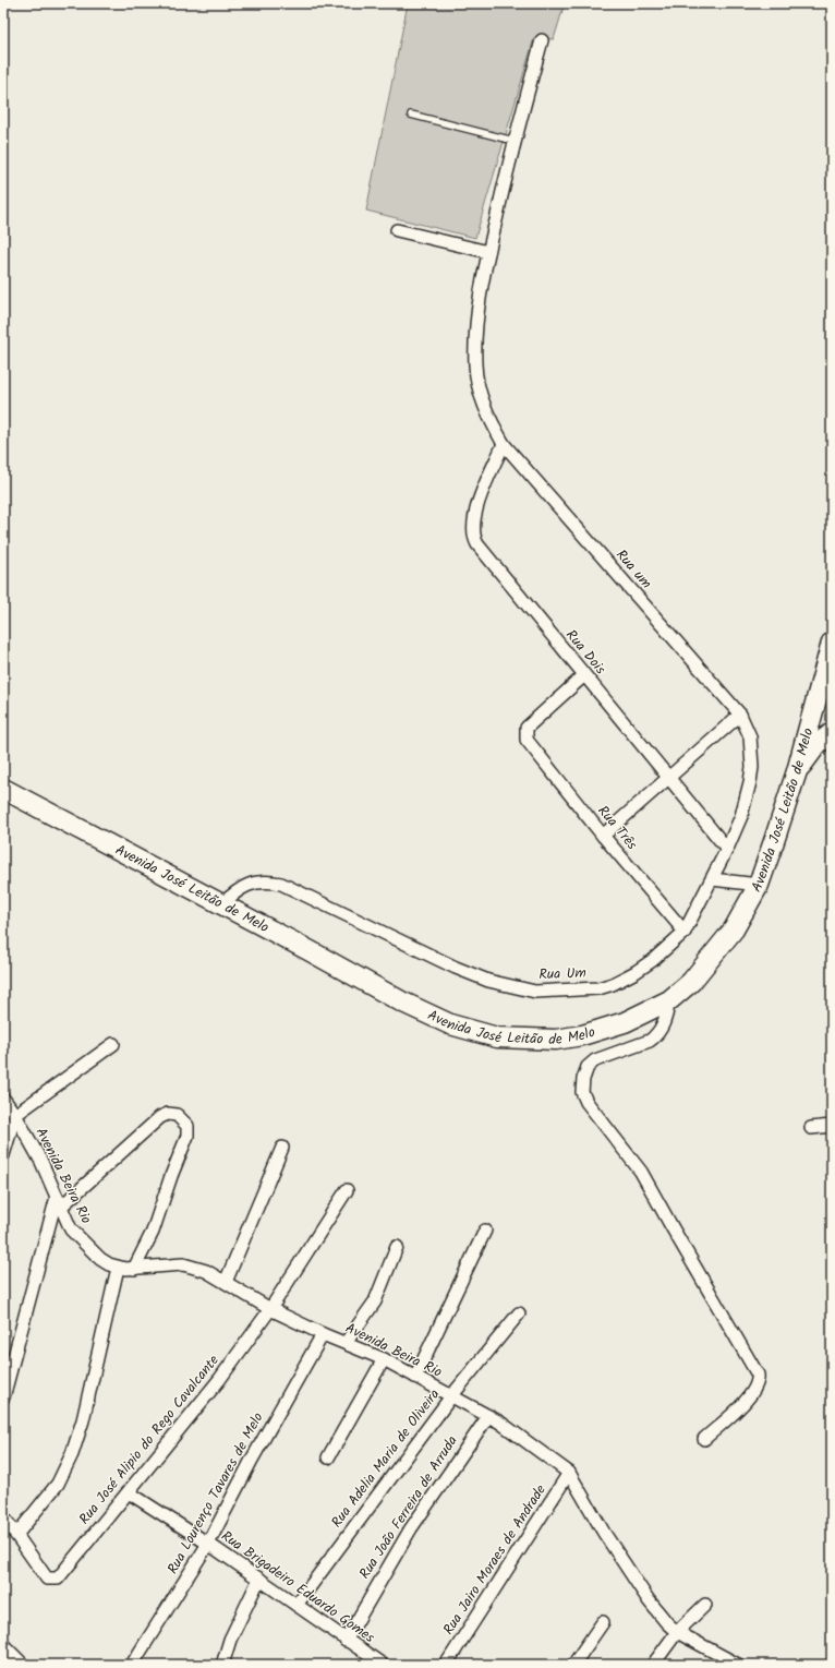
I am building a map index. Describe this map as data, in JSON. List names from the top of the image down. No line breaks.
{"streets":{"main road":["Avenida José Leitão de Melo"],"street":["Rua um","Rua Dois","Rua Três","Rua Um","Avenida Beira Rio","Rua José Alipio do Rego Cavalcante","Rua Adelia Maria de Oliveira","Rua Lourenço Tavares de Melo","Rua João Ferreira de Arruda","Rua Jairo Moraes de Andrade","Rua Brigadeiro Eduardo Gomes"]},"crossings":[["Rua um","Rua Dois"],["Rua um","Rua Um"],["Rua Dois","Rua Três"],["Rua Dois","Rua Um"],["Avenida José Leitão de Melo","Rua Um"],["Rua Três","Rua Um"],["Avenida Beira Rio","Rua José Alipio do Rego Cavalcante"],["Avenida Beira Rio","Rua Adelia Maria de Oliveira"],["Avenida Beira Rio","Rua Lourenço Tavares de Melo"],["Avenida Beira Rio","Rua João Ferreira de Arruda"],["Avenida Beira Rio","Rua Jairo Moraes de Andrade"],["Rua José Alipio do Rego Cavalcante","Rua Brigadeiro Eduardo Gomes"],["Rua Adelia Maria de Oliveira","Rua Brigadeiro Eduardo Gomes"],["Rua Lourenço Tavares de Melo","Rua Brigadeiro Eduardo Gomes"],["Rua João Ferreira de Arruda","Rua Brigadeiro Eduardo Gomes"]]}
